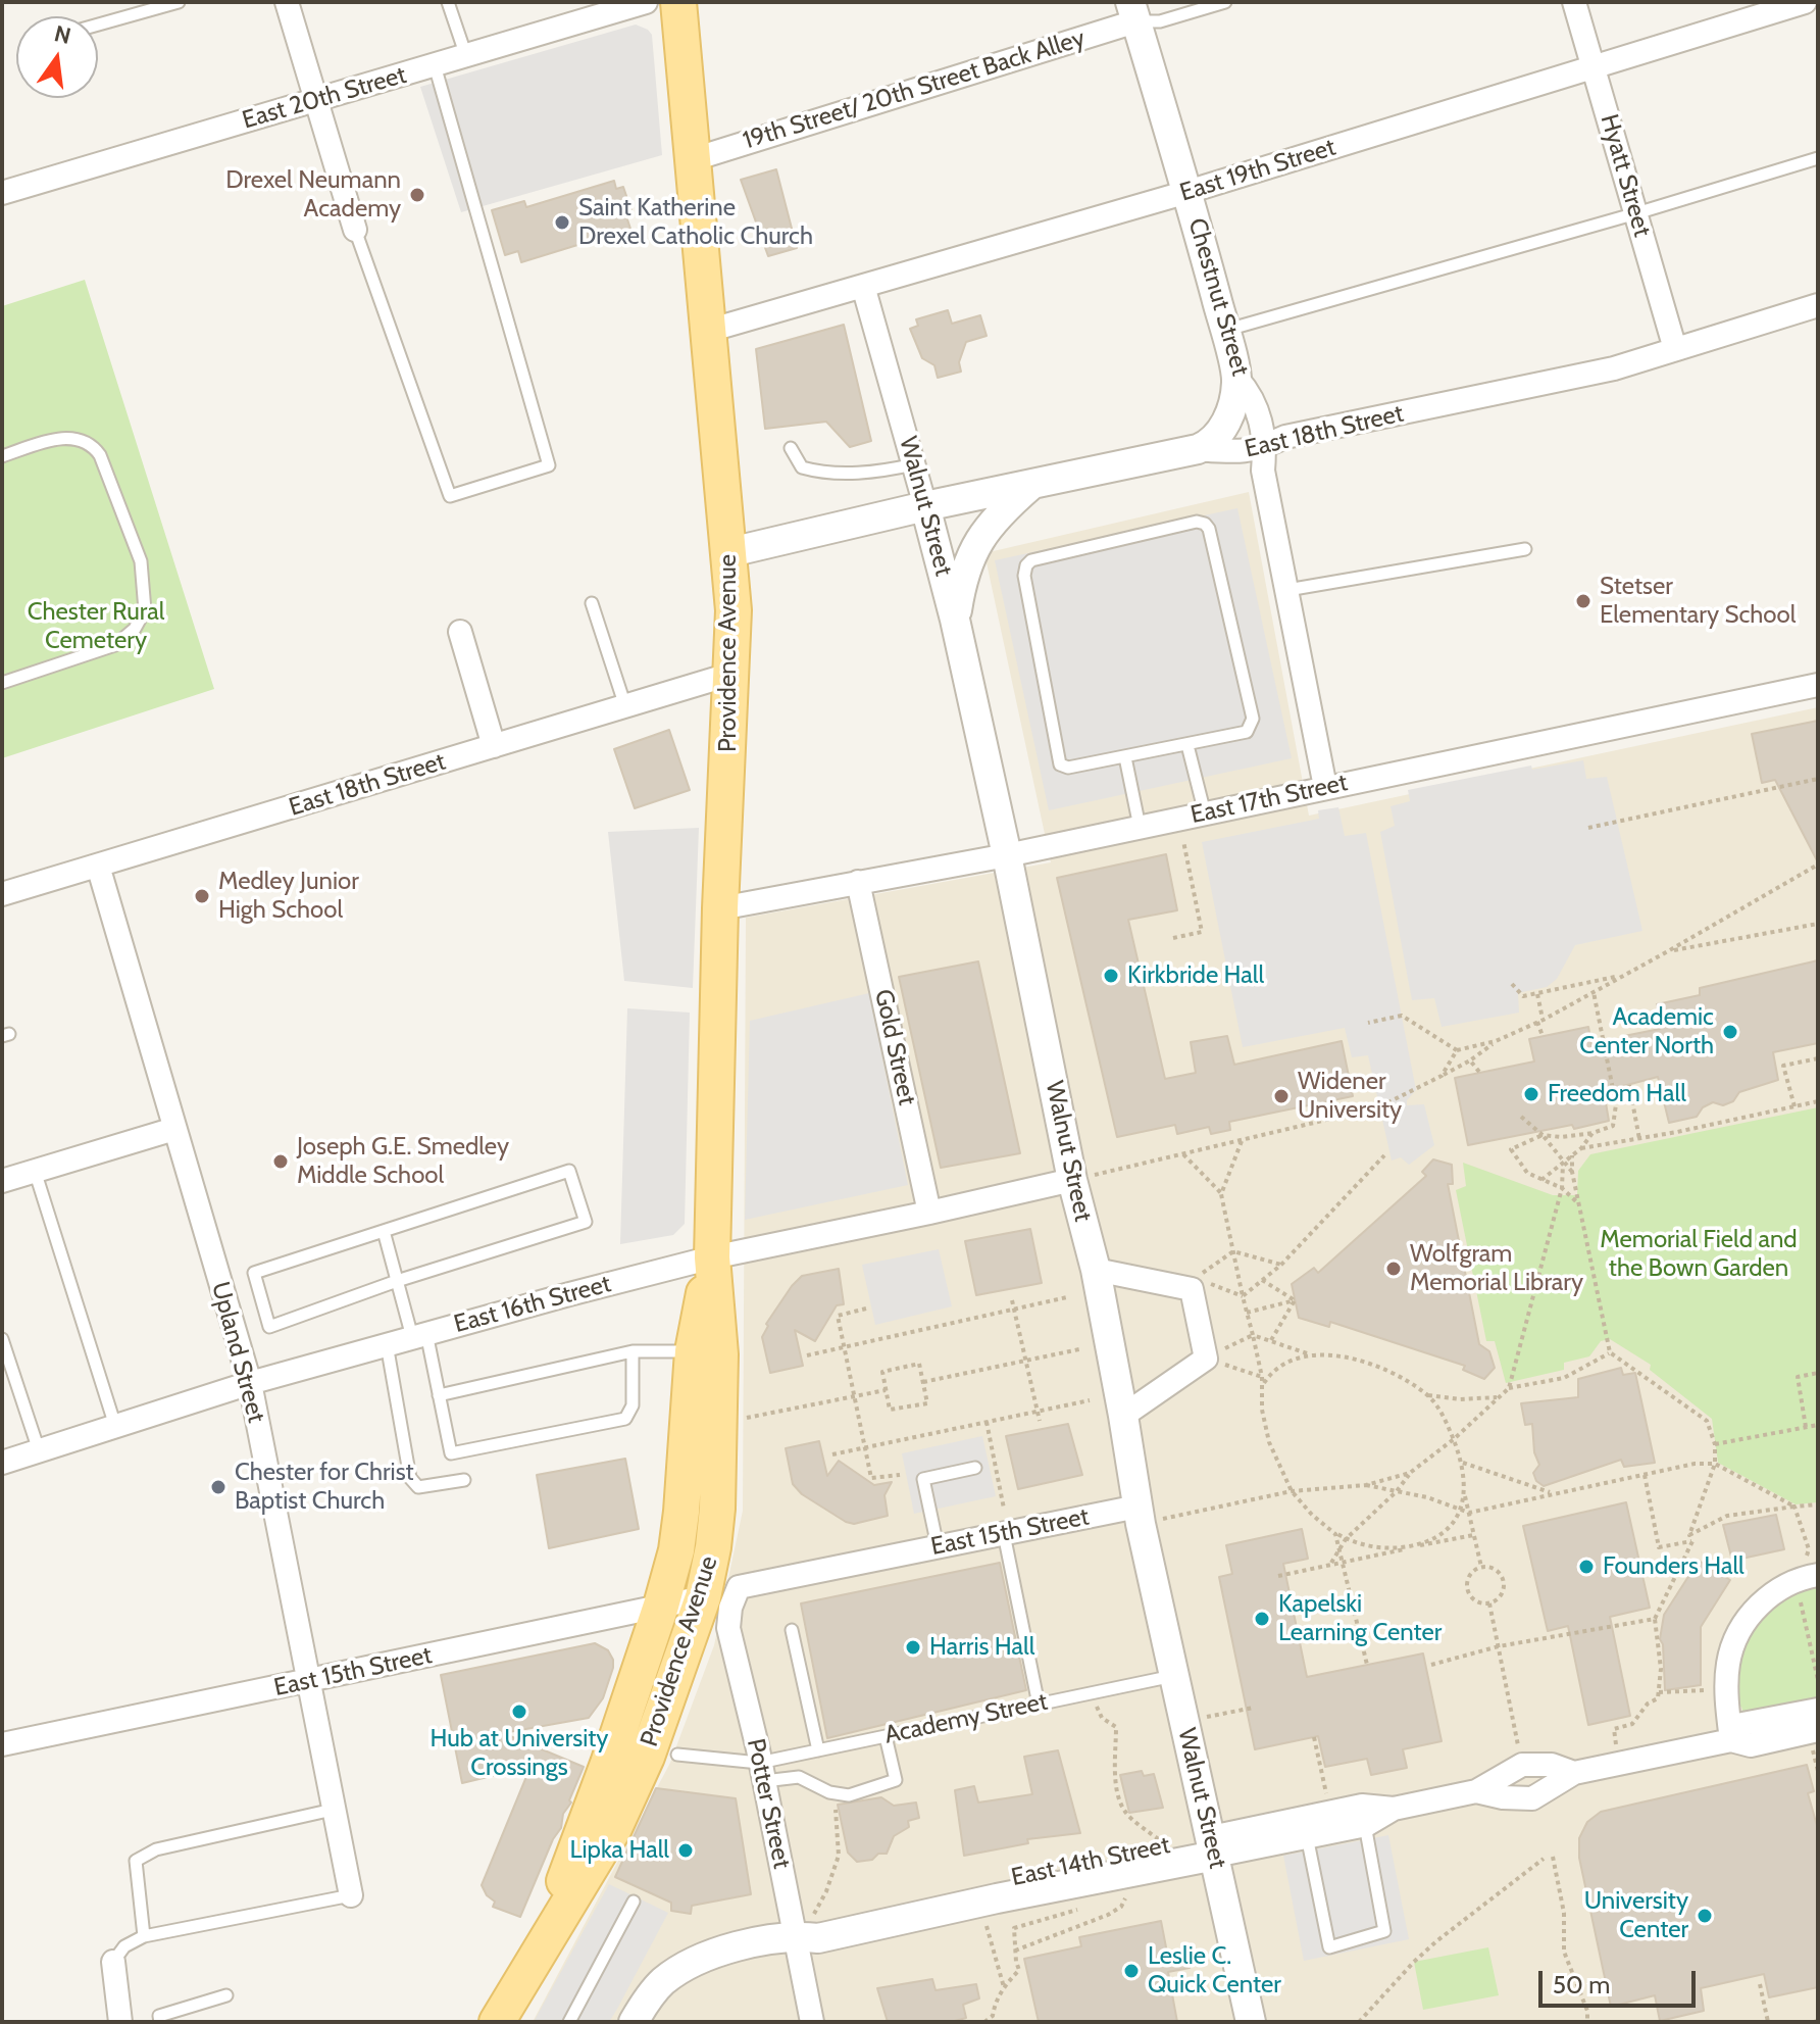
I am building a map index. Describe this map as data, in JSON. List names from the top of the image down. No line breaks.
{"streets":{"main road":["Providence Avenue"],"street":["19th Street/ 20th Street Back Alley","East 20th Street","East 19th Street","Hyatt Street","Chestnut Street","East 18th Street","Walnut Street","East 17th Street","Gold Street","East 16th Street","Upland Street","East 15th Street","Potter Street","East 14th Street"],"lane":["Academy Street"]},"crossings":[["19th Street/ 20th Street Back Alley","Chestnut Street"],["19th Street/ 20th Street Back Alley","Providence Avenue"],["East 19th Street","Hyatt Street"],["East 19th Street","Chestnut Street"],["East 19th Street","Walnut Street"],["East 19th Street","Providence Avenue"],["Hyatt Street","East 18th Street"],["Chestnut Street","East 18th Street"],["Chestnut Street","East 17th Street"],["East 18th Street","Walnut Street"],["East 18th Street","Providence Avenue"],["East 18th Street","Upland Street"],["Walnut Street","East 17th Street"],["Walnut Street","East 16th Street"],["Walnut Street","East 15th Street"],["Walnut Street","Academy Street"],["Walnut Street","East 14th Street"],["Providence Avenue","East 17th Street"],["Providence Avenue","East 16th Street"],["Providence Avenue","East 15th Street"],["East 17th Street","Gold Street"],["Gold Street","East 16th Street"],["East 16th Street","Upland Street"],["Upland Street","East 15th Street"],["East 15th Street","Potter Street"],["Academy Street","Potter Street"],["Potter Street","East 14th Street"]],"parks":["Chester Rural Cemetery","Memorial Field and the Bown Garden"],"places":["Drexel Neumann Academy","Saint Katherine Drexel Catholic Church","Stetser Elementary School","Medley Junior High School","Kirkbride Hall","Academic Center North","Freedom Hall","Widener University","Joseph G.E. Smedley Middle School","Wolfgram Memorial Library","Chester for Christ Baptist Church","Founders Hall","Kapelski Learning Center","Harris Hall","Hub at University Crossings","Lipka Hall","University Center","Leslie C. Quick Center"],"scale_bar":"50 m","north":"top"}
